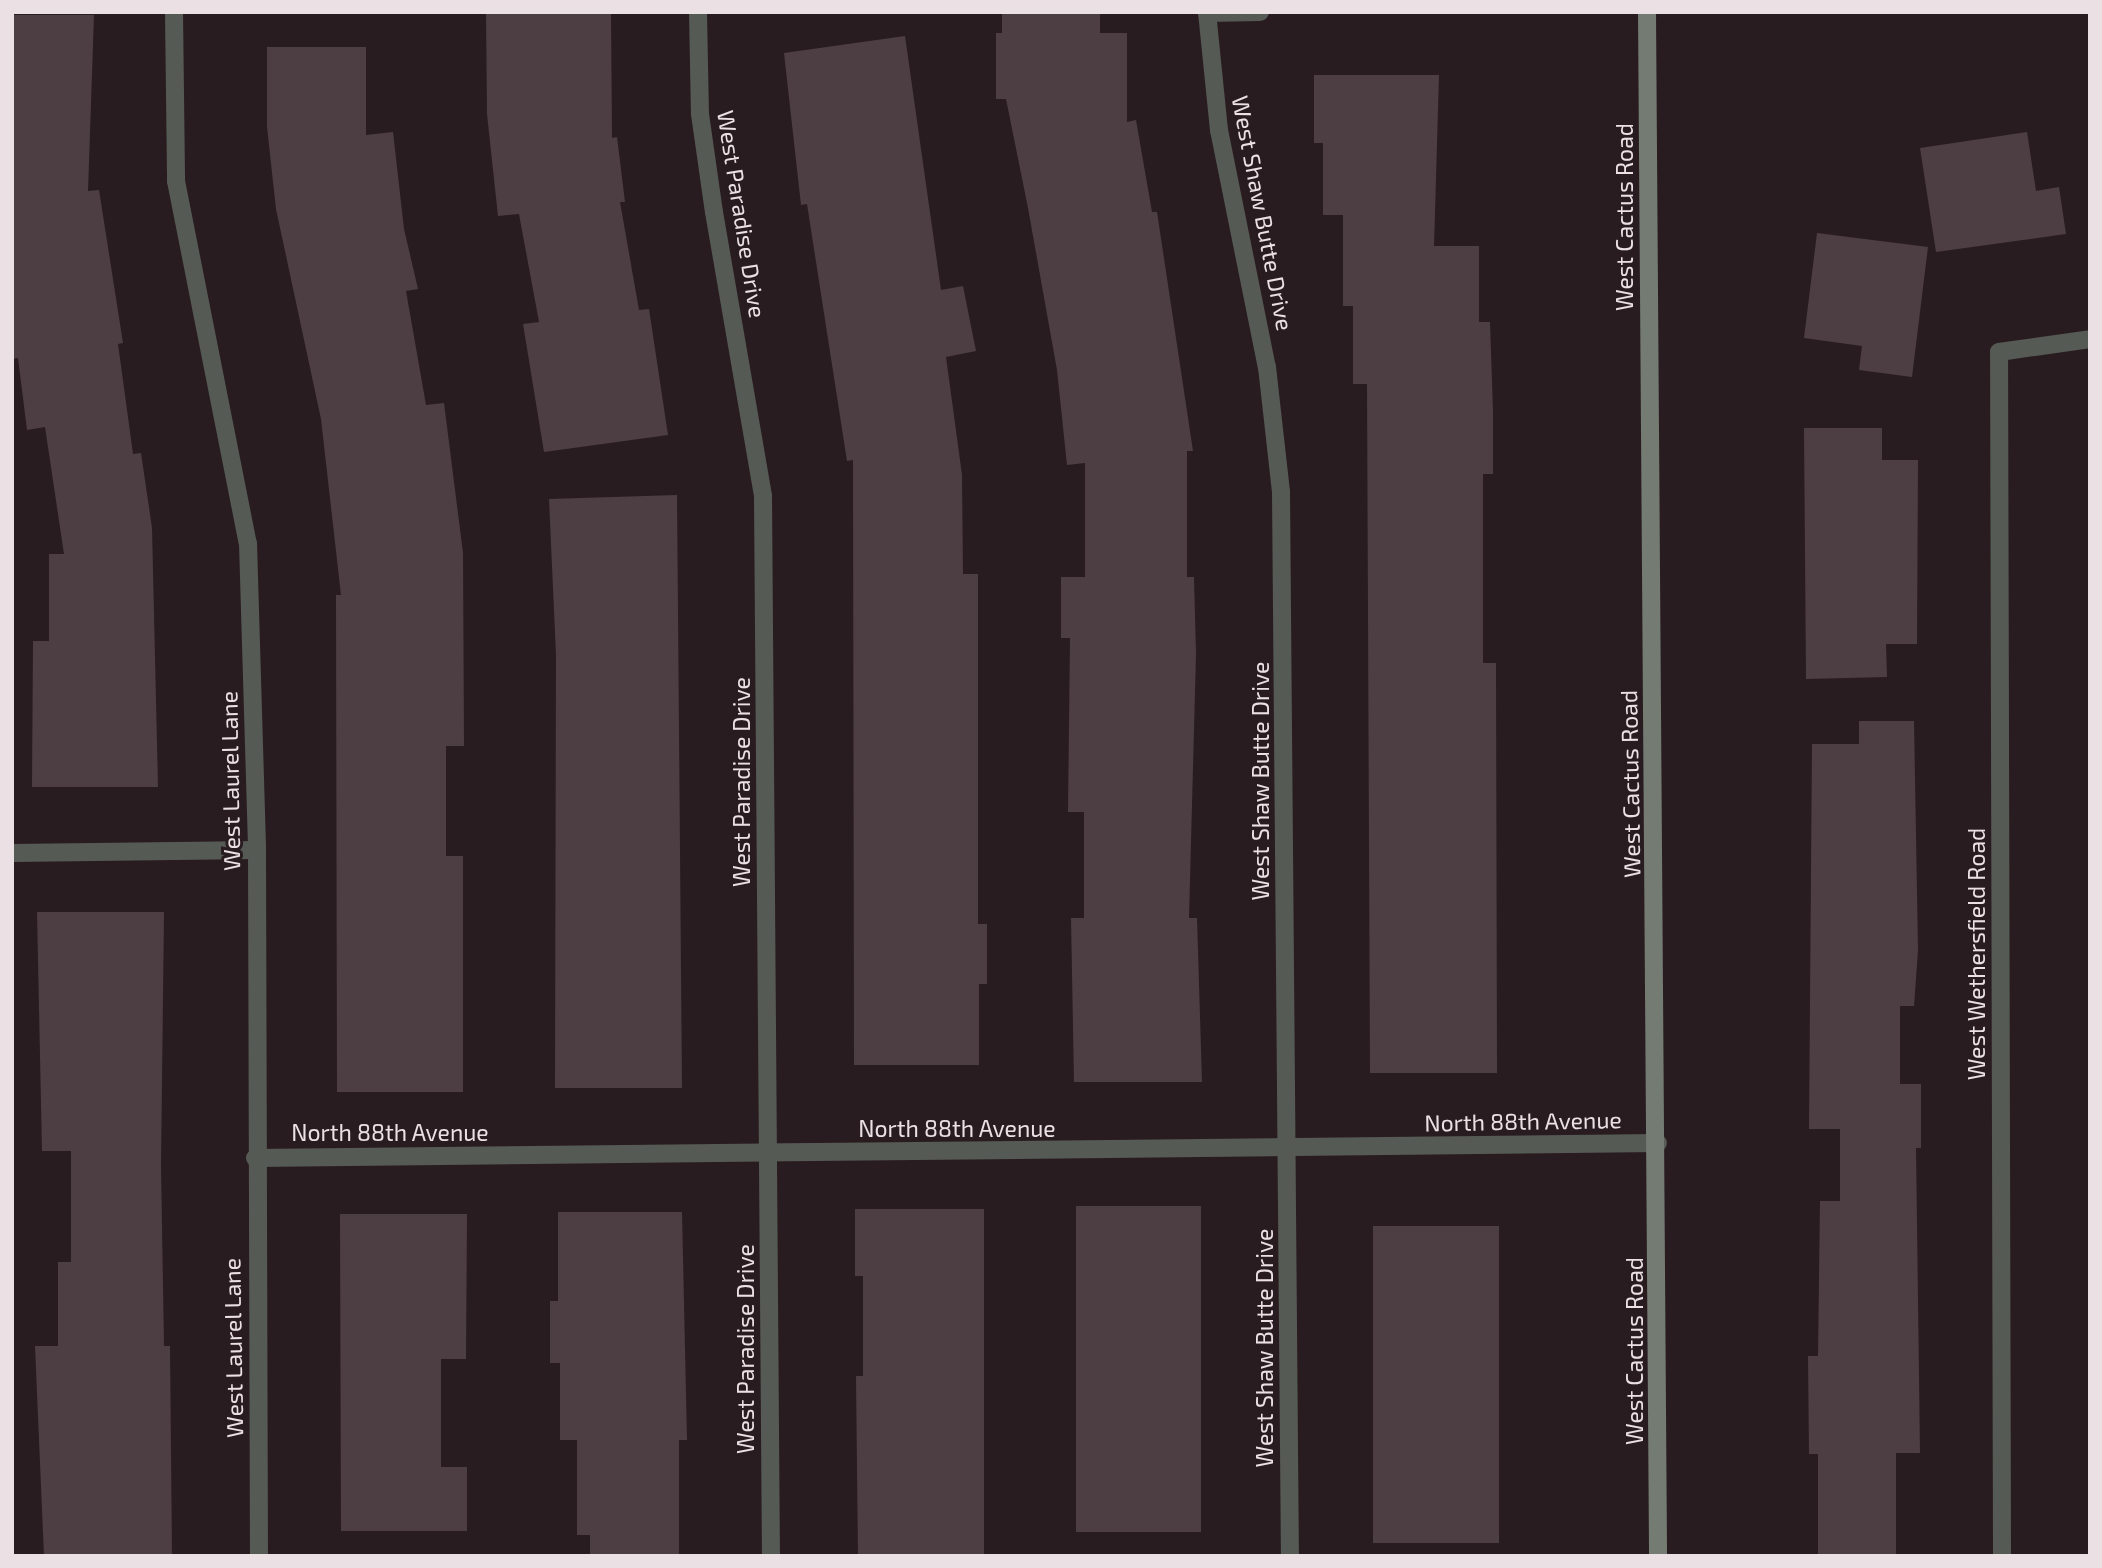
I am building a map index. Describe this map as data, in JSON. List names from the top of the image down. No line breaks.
{"streets":{"main road":["West Cactus Road"],"street":["West Shaw Butte Drive","West Paradise Drive","West Laurel Lane","West Wethersfield Road","North 88th Avenue"]},"crossings":[["West Shaw Butte Drive","North 88th Avenue"],["West Paradise Drive","North 88th Avenue"],["West Cactus Road","North 88th Avenue"],["West Laurel Lane","North 88th Avenue"]]}
